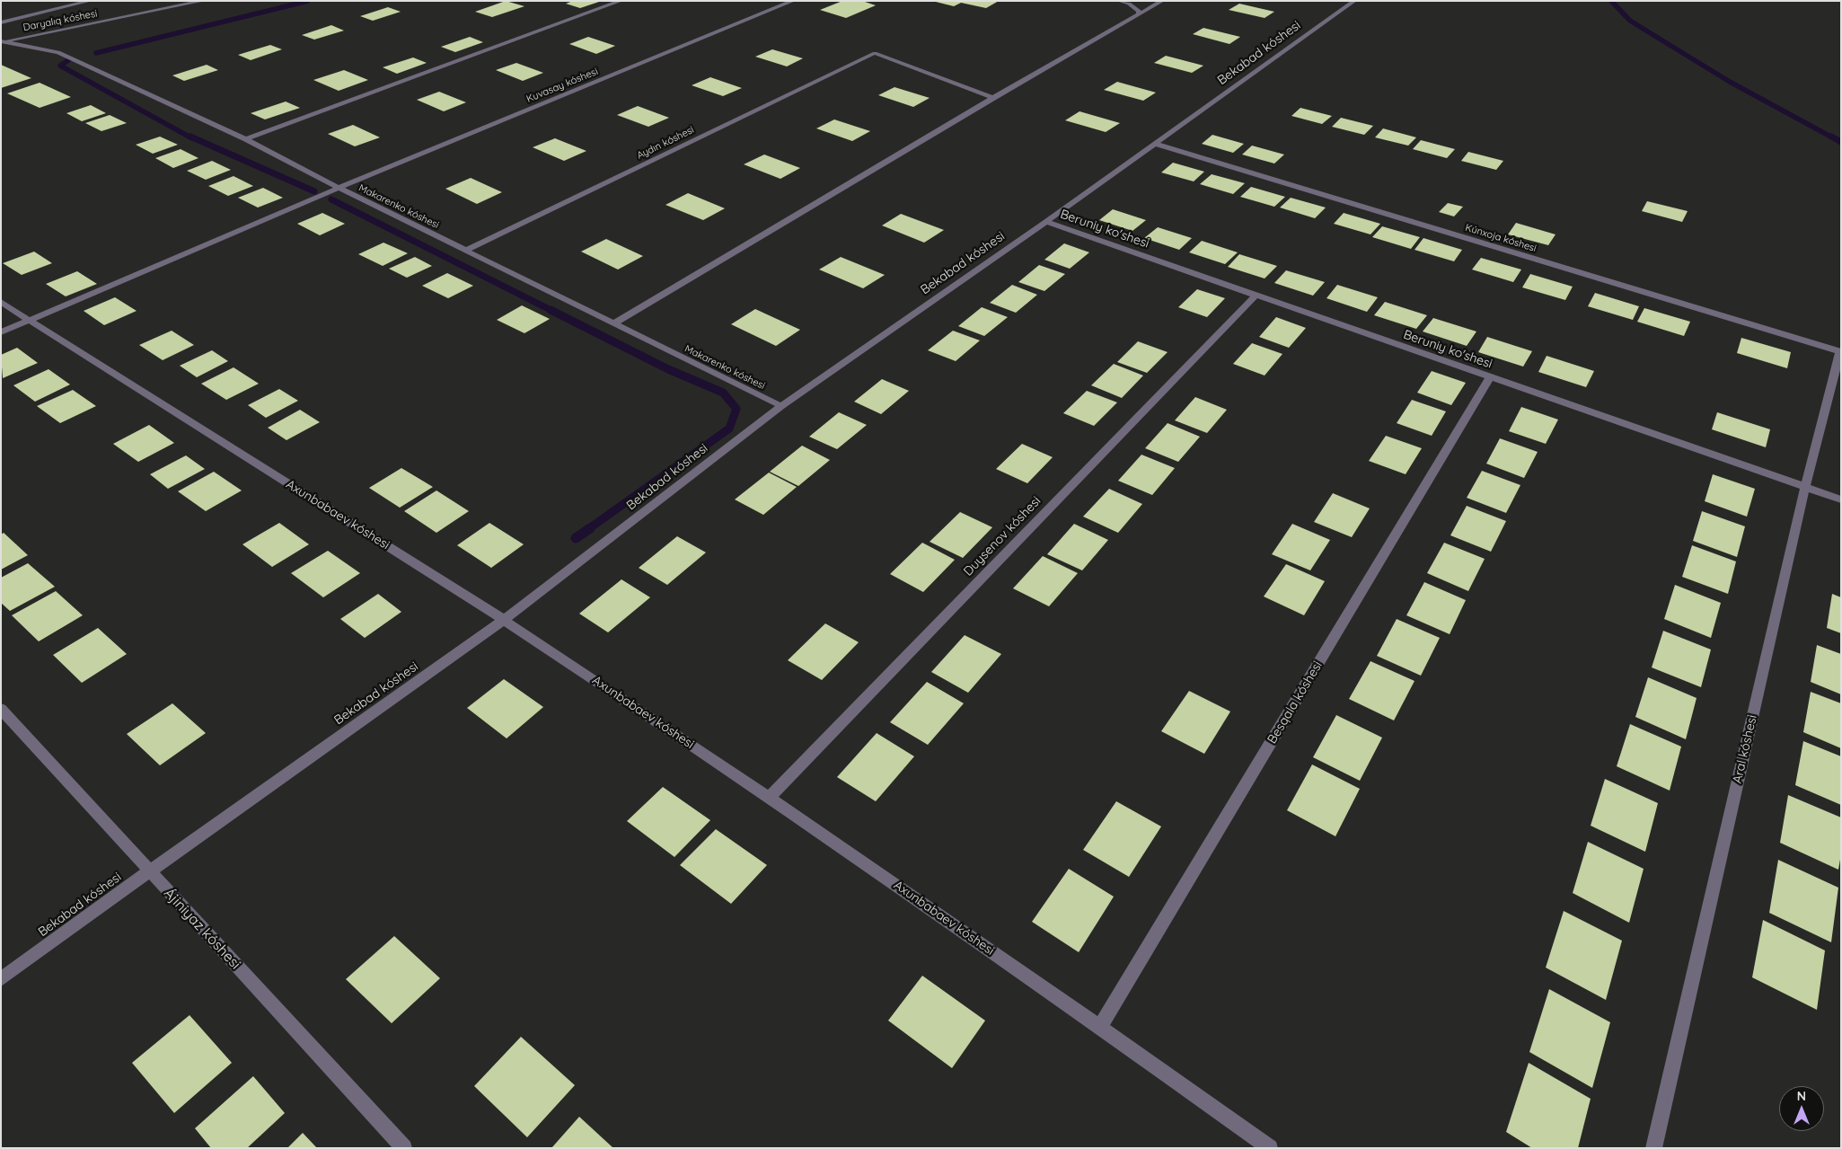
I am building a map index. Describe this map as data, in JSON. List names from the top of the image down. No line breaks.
{"streets":{"street":["Daryalıq kóshesi","Bekabad kóshesi","Kuvasay kóshesi","Aydın kóshesi","Makarenko kóshesi","Beruniy ko'shesi","Kúnxoja kóshesi","Axunbabaev kóshesi","Duysenov kóshesi","Besqala kóshesi","Aral kóshesi","Ájiniyaz kóshesi"]},"crossings":[["Daryalıq kóshesi","Makarenko kóshesi"],["Bekabad kóshesi","Makarenko kóshesi"],["Bekabad kóshesi","Beruniy ko'shesi"],["Bekabad kóshesi","Kúnxoja kóshesi"],["Bekabad kóshesi","Axunbabaev kóshesi"],["Bekabad kóshesi","Ájiniyaz kóshesi"],["Kuvasay kóshesi","Makarenko kóshesi"],["Kuvasay kóshesi","Axunbabaev kóshesi"],["Aydın kóshesi","Makarenko kóshesi"],["Beruniy ko'shesi","Duysenov kóshesi"],["Beruniy ko'shesi","Besqala kóshesi"],["Beruniy ko'shesi","Aral kóshesi"],["Kúnxoja kóshesi","Aral kóshesi"],["Axunbabaev kóshesi","Duysenov kóshesi"],["Axunbabaev kóshesi","Besqala kóshesi"]],"north":"top"}
